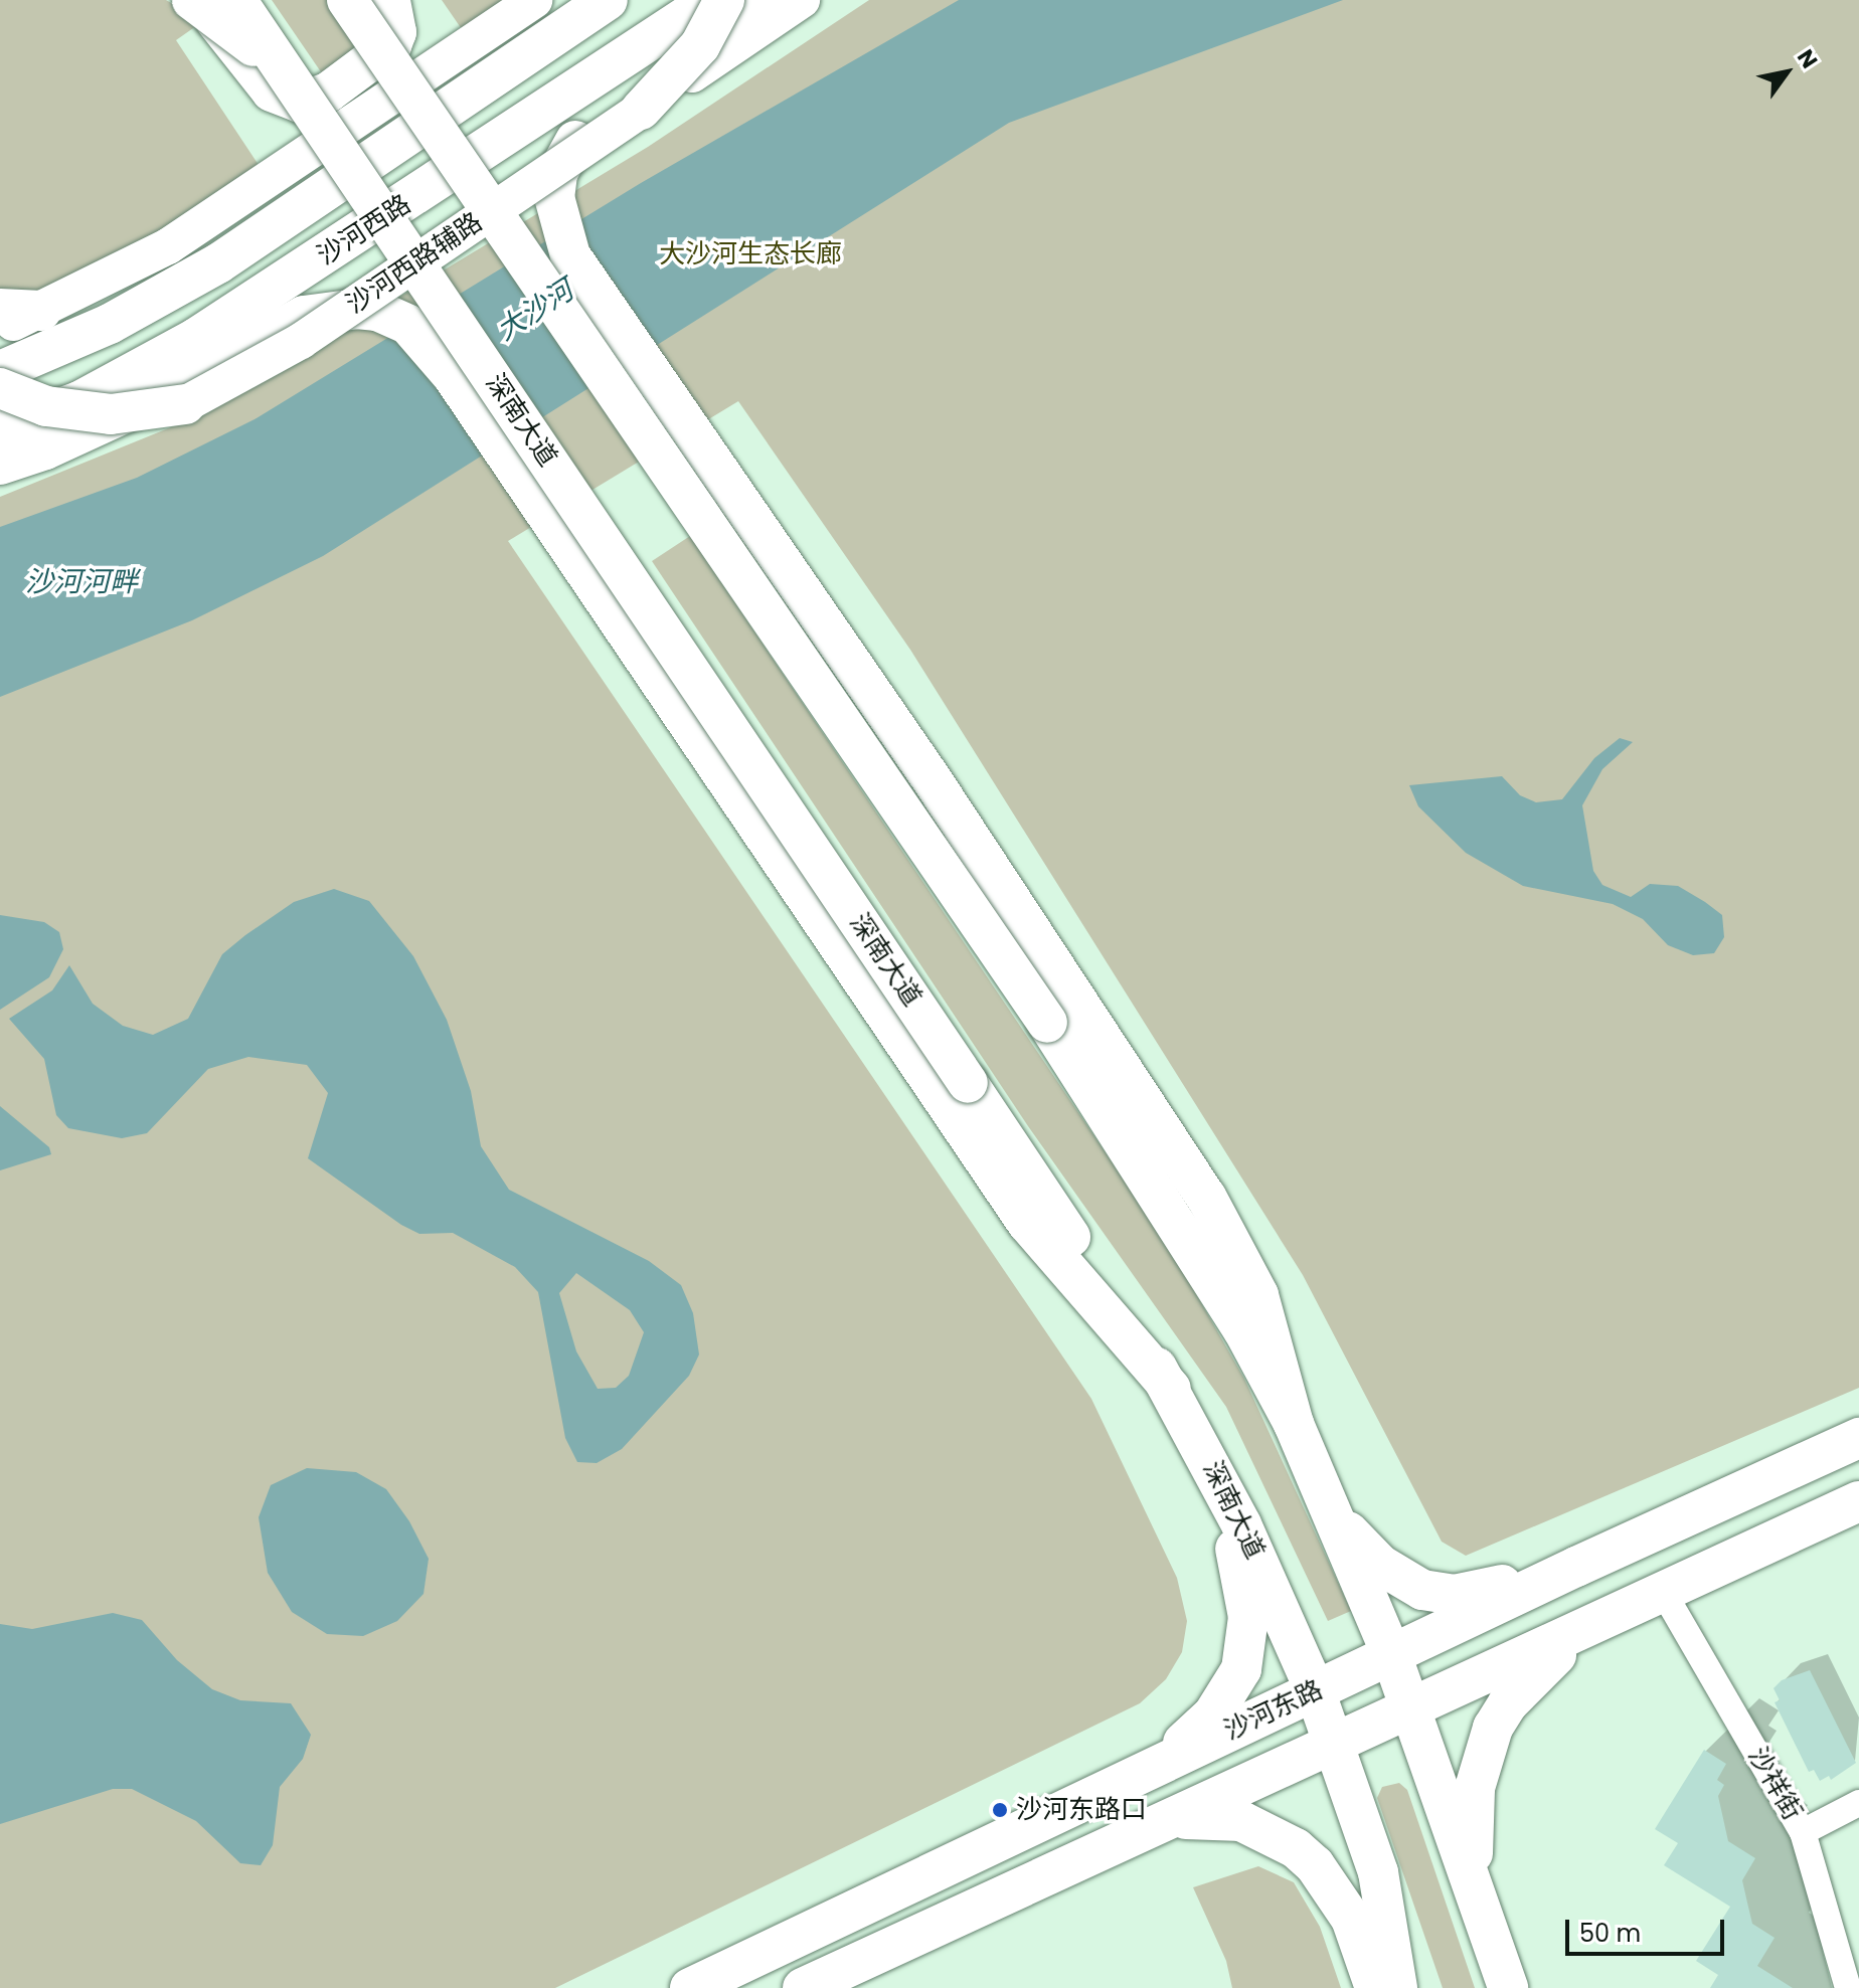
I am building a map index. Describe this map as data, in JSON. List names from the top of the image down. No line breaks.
{"streets":{"main road":["沙河西路","沙河西路辅路","深南大道","沙河东路"],"street":["沙祥街"]},"crossings":[["深南大道","沙河东路"]],"water":["大沙河","沙河河畔"],"parks":["大沙河生态长廊"],"places":["沙河东路口"],"scale_bar":"50 m","north":"top right"}
